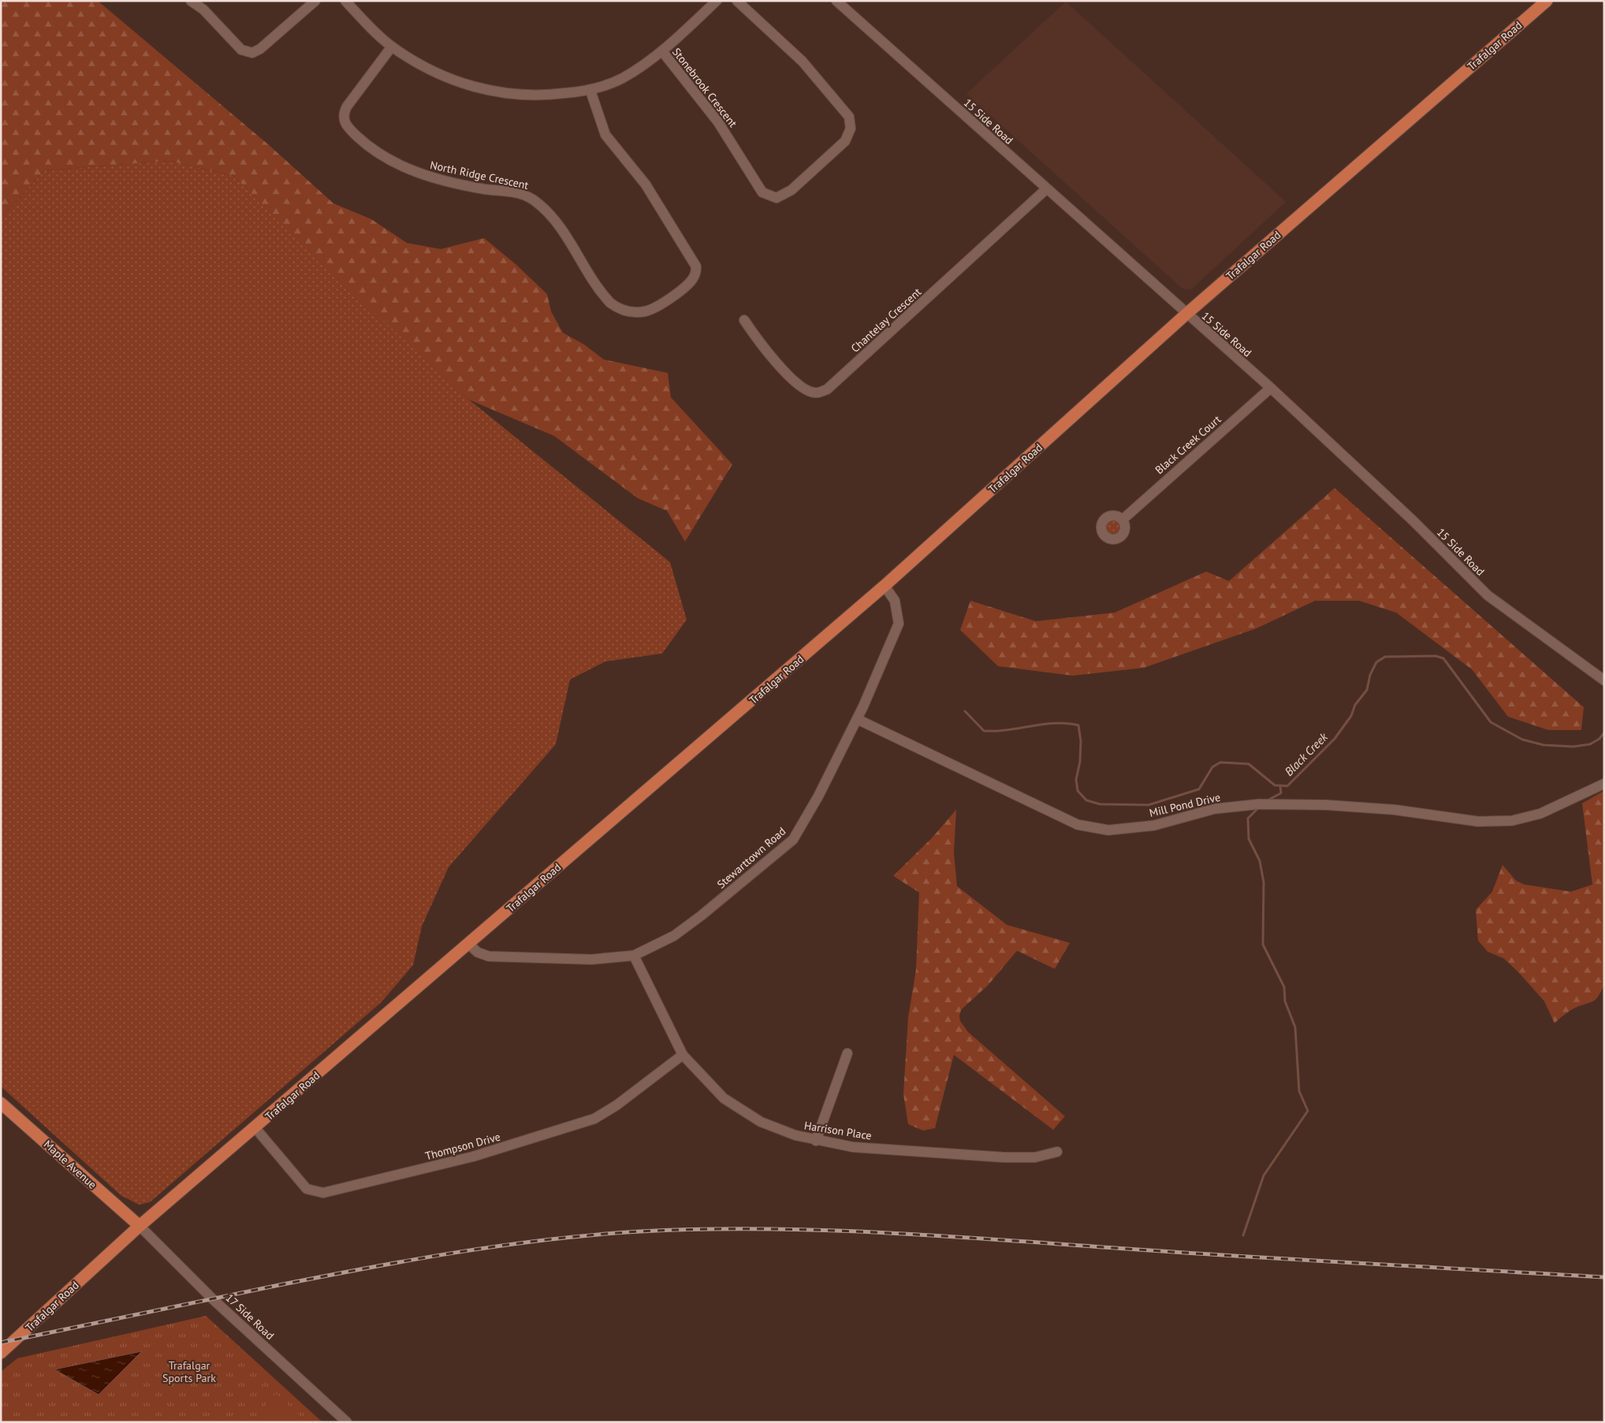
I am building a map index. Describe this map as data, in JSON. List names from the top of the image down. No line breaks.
{"streets":{"main road":["Trafalgar Road","Maple Avenue"],"street":["Stonebrook Crescent","15 Side Road","North Ridge Crescent","Chantelay Crescent","Black Creek Court","Mill Pond Drive","Stewarttown Road","Harrison Place","Thompson Drive","17 Side Road"]},"crossings":[["Trafalgar Road","15 Side Road"],["Trafalgar Road","Stewarttown Road"],["Trafalgar Road","Thompson Drive"],["Trafalgar Road","Maple Avenue"],["Trafalgar Road","17 Side Road"],["15 Side Road","Chantelay Crescent"],["15 Side Road","Black Creek Court"],["Mill Pond Drive","Stewarttown Road"],["Stewarttown Road","Harrison Place"],["Harrison Place","Thompson Drive"],["Maple Avenue","17 Side Road"]],"water":["Black Creek"],"parks":["Trafalgar Sports Park"]}
